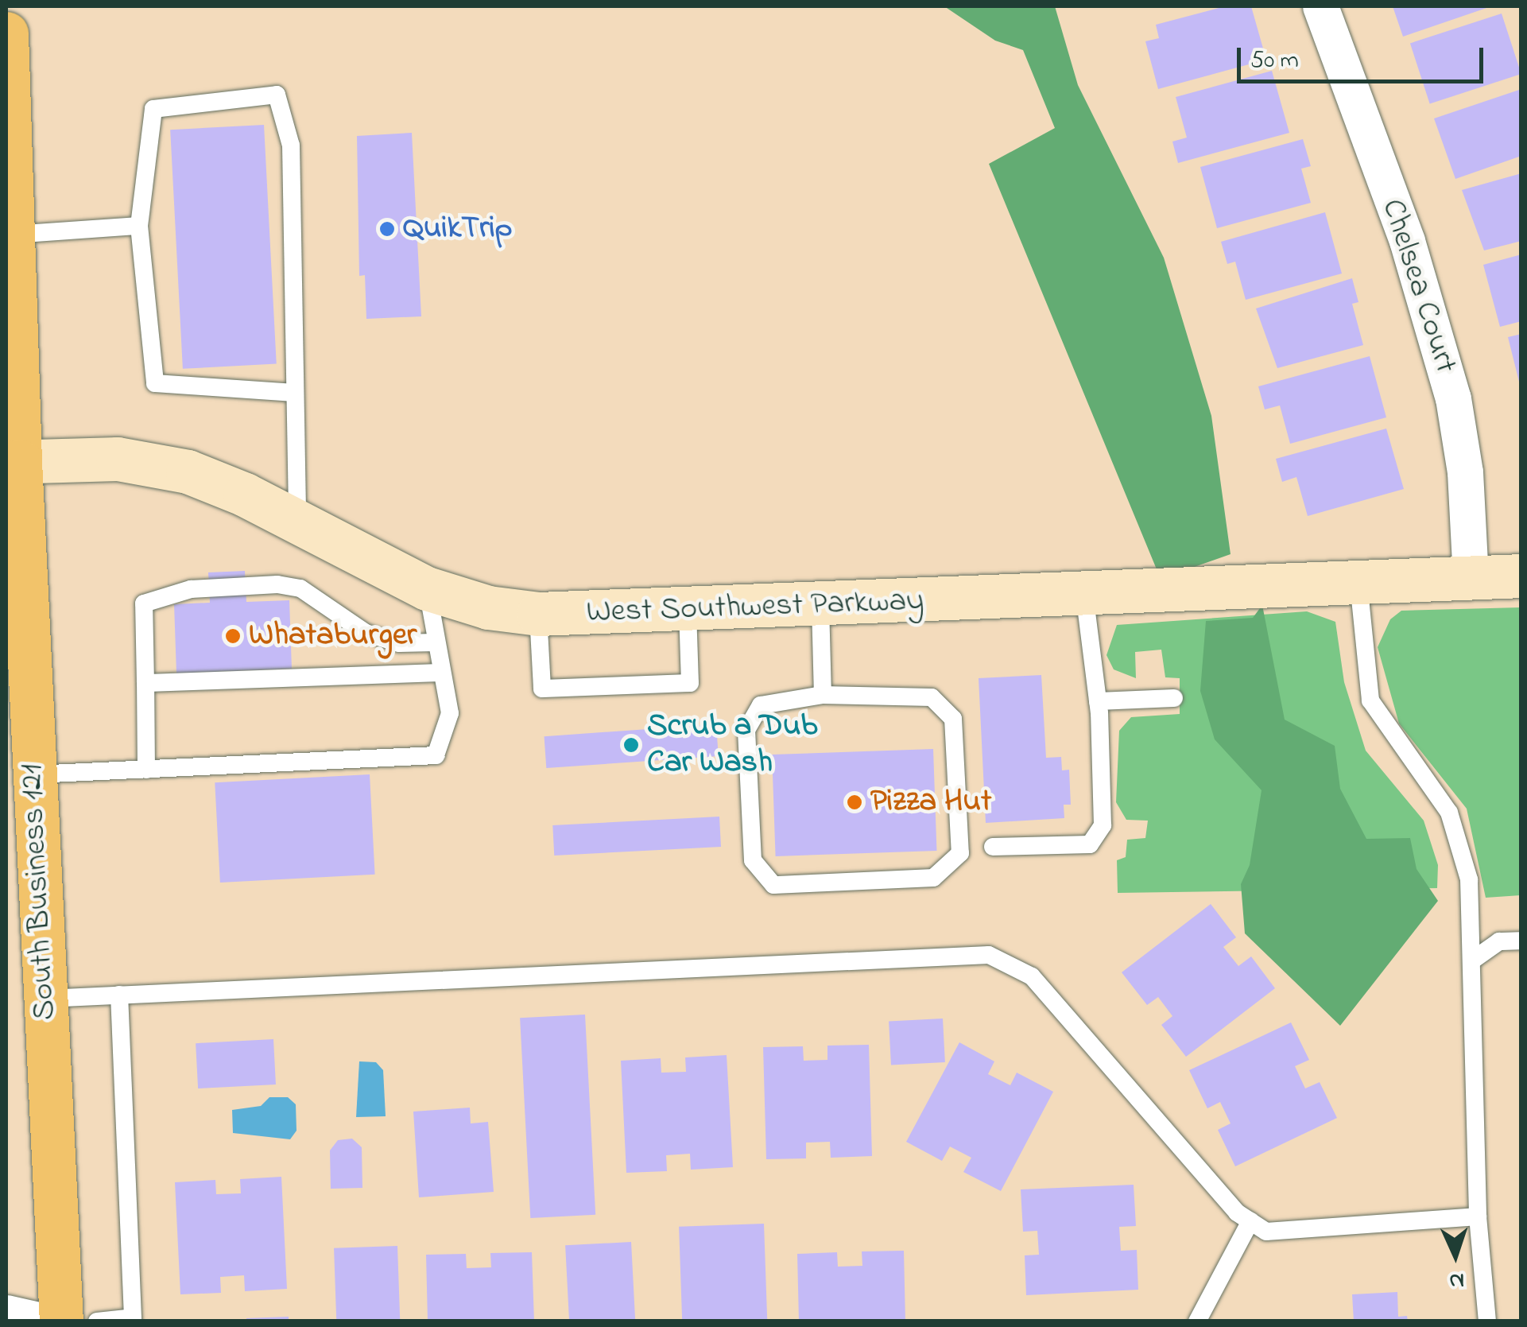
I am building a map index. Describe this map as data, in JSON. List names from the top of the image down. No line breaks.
{"streets":{"main road":["South Business 121"],"street":["Chelsea Court","West Southwest Parkway"]},"crossings":[["Chelsea Court","West Southwest Parkway"],["West Southwest Parkway","South Business 121"]],"places":["QuikTrip","Whataburger","Scrub a Dub Car Wash","Pizza Hut"],"scale_bar":"50 m","north":"bottom"}
